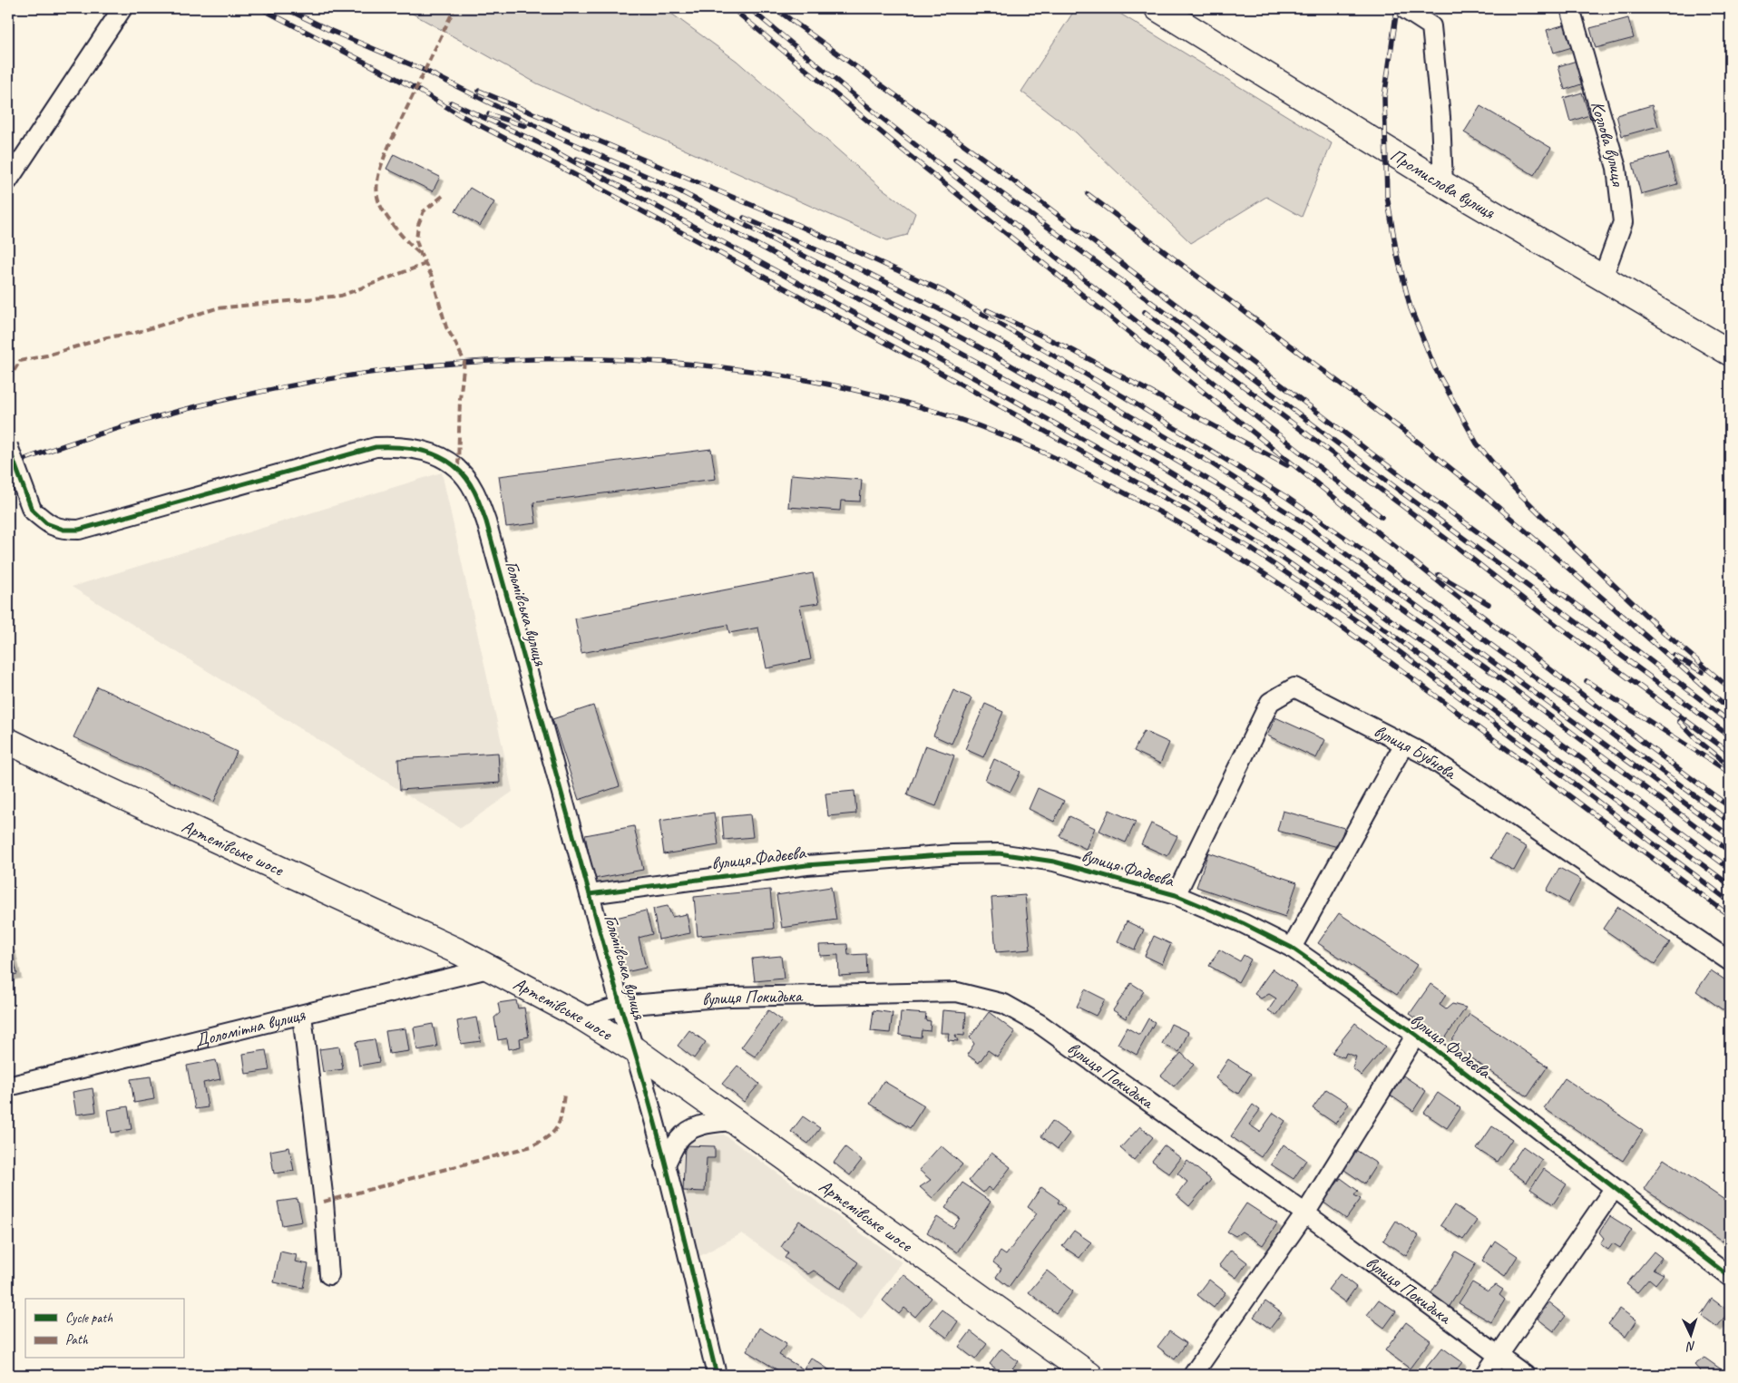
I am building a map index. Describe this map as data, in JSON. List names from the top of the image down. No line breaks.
{"streets":{"main road":["Промислова вулиця","Артемівське шосе"],"street":["Козлова вулиця","Гольмівська вулиця","вулиця Бубнова","вулиця Фадєєва","вулиця Покидька","Доломітна вулиця"]},"crossings":[["Козлова вулиця","Промислова вулиця"],["Гольмівська вулиця","Артемівське шосе"],["Гольмівська вулиця","вулиця Фадєєва"],["Гольмівська вулиця","вулиця Покидька"],["вулиця Бубнова","вулиця Фадєєва"],["Артемівське шосе","вулиця Покидька"],["Артемівське шосе","Доломітна вулиця"]],"legend":["Cycle path","Path"],"north":"bottom"}
